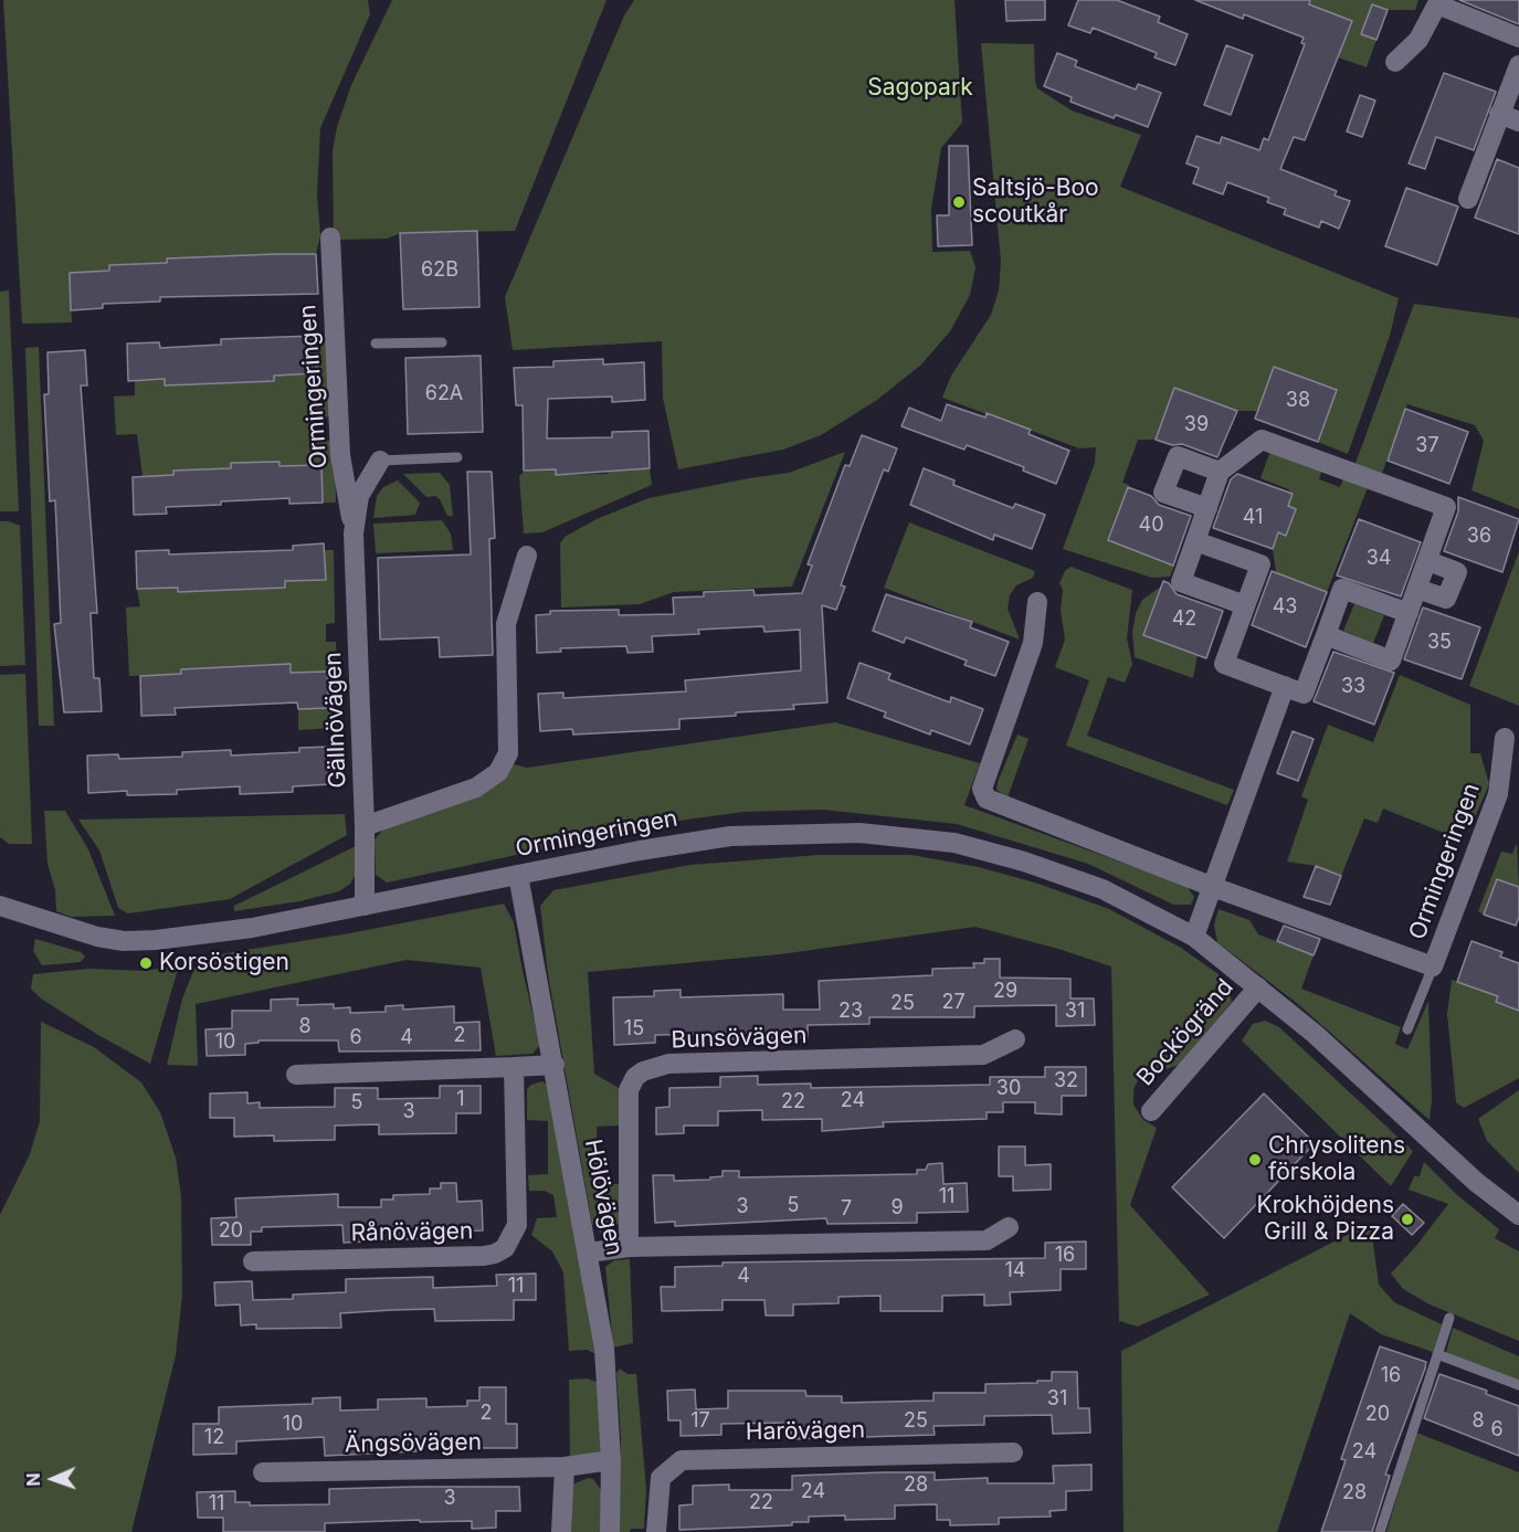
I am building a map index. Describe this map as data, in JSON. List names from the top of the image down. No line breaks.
{"streets":{"street":["Ormingeringen","Gällnövägen","Bockögränd","Bunsövägen","Hölövägen","Rånövägen","Harövägen","Ängsövägen"]},"crossings":[["Ormingeringen","Gällnövägen"],["Ormingeringen","Bockögränd"],["Ormingeringen","Hölövägen"],["Hölövägen","Ängsövägen"]],"parks":["Sagopark"],"places":["Saltsjö-Boo scoutkår","Korsöstigen","Chrysolitens förskola","Krokhöjdens Grill & Pizza"],"house_numbers":["62B","62A","38","39","37","41","40","36","34","43","42","35","33","29","27","25","23","31","8","15","2","6","4","10","32","30","1","24","22","5","3","11","5","3","9","7","20","16","14","4","11","16","31","2","20","17","25","8","10","6","12","24","28","24","28","3","22","11"],"north":"left"}
